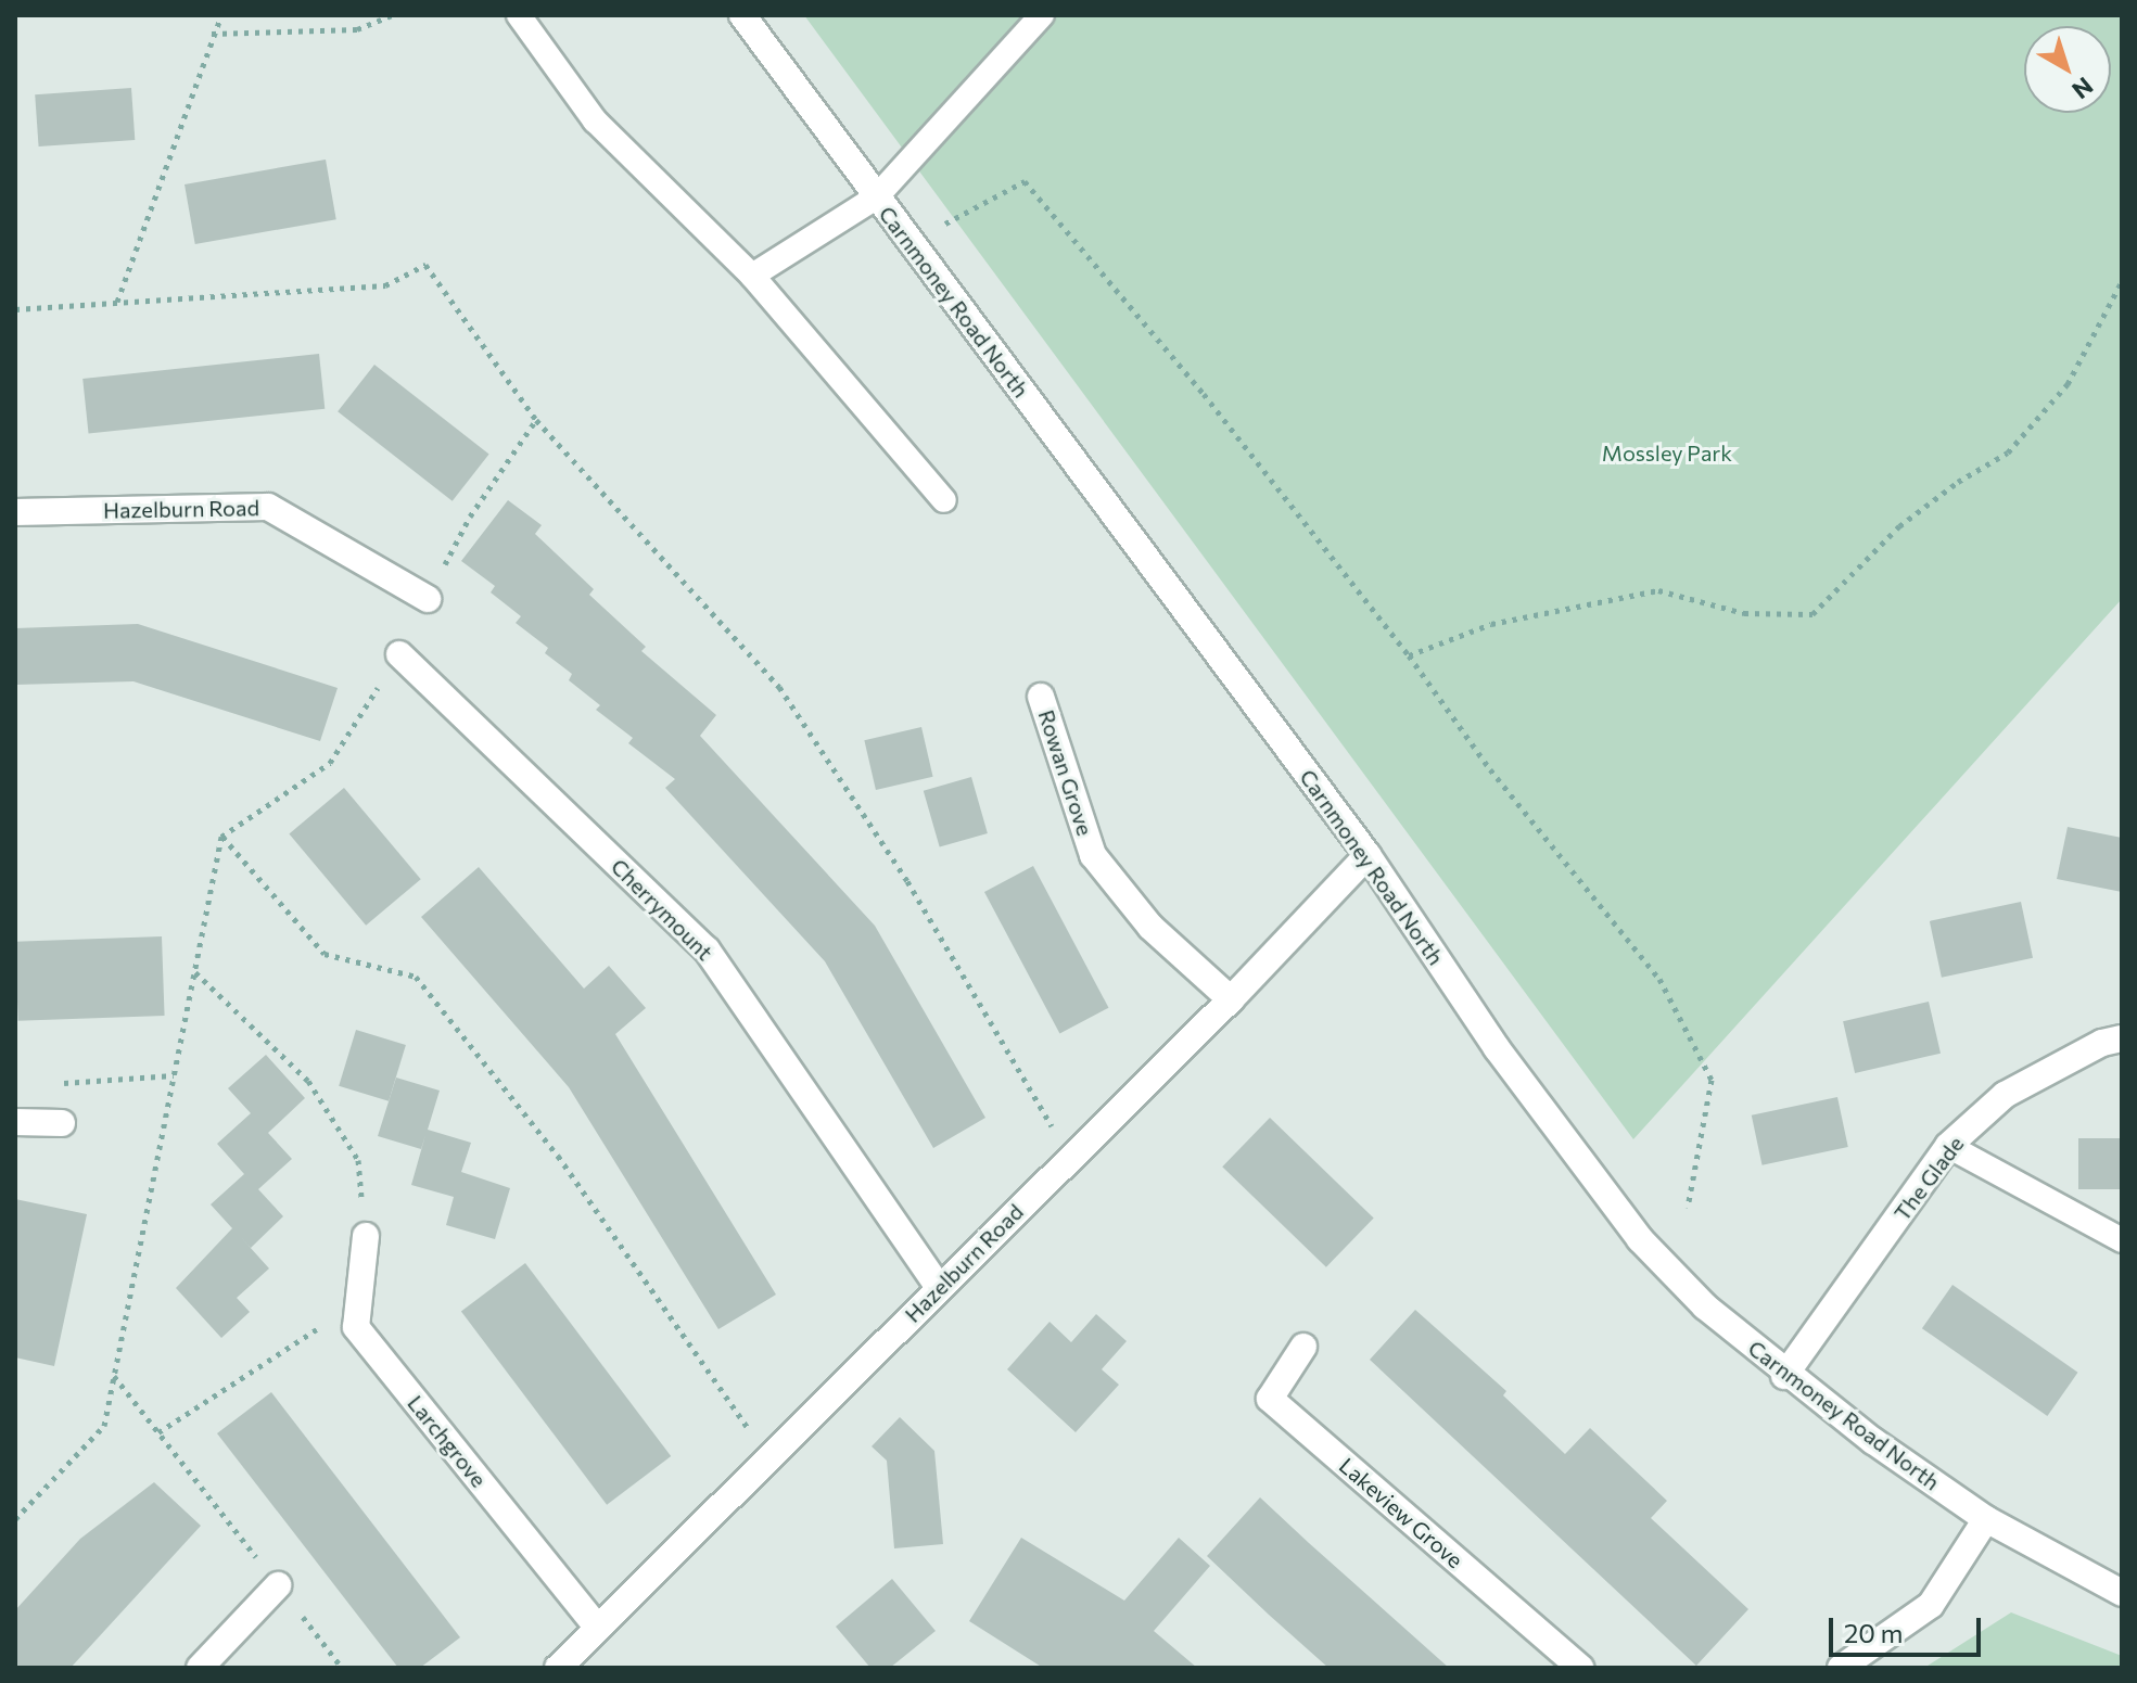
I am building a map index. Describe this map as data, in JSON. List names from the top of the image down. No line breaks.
{"streets":{"street":["Carnmoney Road North","Hazelburn Road","Rowan Grove","Cherrymount","The Glade","Larchgrove","Lakeview Grove"]},"crossings":[["Carnmoney Road North","Hazelburn Road"],["Carnmoney Road North","The Glade"],["Hazelburn Road","Rowan Grove"],["Hazelburn Road","Cherrymount"],["Hazelburn Road","Larchgrove"]],"parks":["Mossley Park"],"scale_bar":"20 m","north":"bottom right"}
